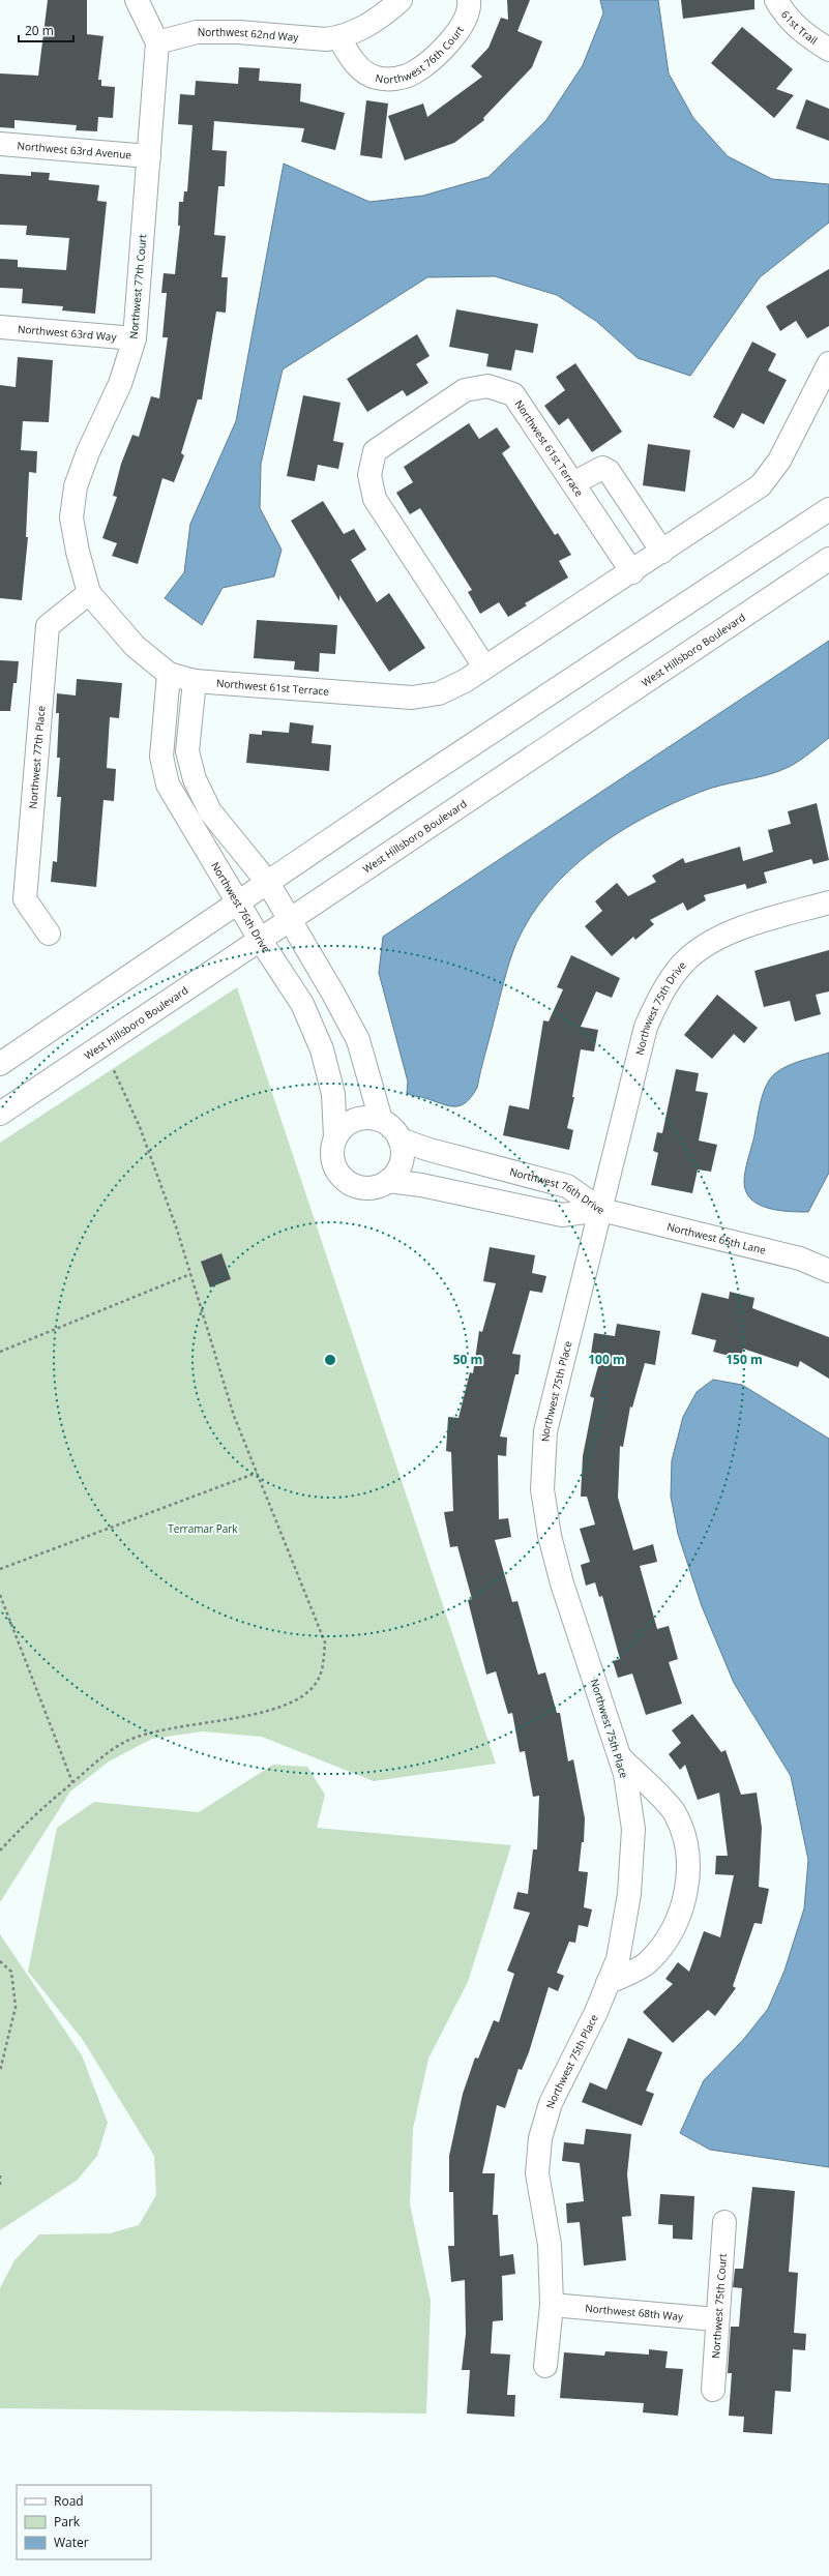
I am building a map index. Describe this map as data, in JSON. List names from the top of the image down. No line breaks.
{"streets":{"street":["61st Trail","Northwest 62nd Way","Northwest 76th Court","Northwest 63rd Avenue","Northwest 77th Court","Northwest 63rd Way","Northwest 61st Terrace","West Hillsboro Boulevard","Northwest 77th Place","Northwest 76th Drive","Northwest 75th Drive","Northwest 65th Lane","Northwest 75th Place","Northwest 75th Court","Northwest 68th Way"]},"crossings":[["Northwest 62nd Way","Northwest 76th Court"],["Northwest 62nd Way","Northwest 77th Court"],["Northwest 63rd Avenue","Northwest 77th Court"],["Northwest 77th Court","Northwest 63rd Way"],["Northwest 77th Court","Northwest 61st Terrace"],["Northwest 77th Court","Northwest 77th Place"],["Northwest 61st Terrace","Northwest 77th Place"],["Northwest 61st Terrace","Northwest 76th Drive"],["West Hillsboro Boulevard","Northwest 76th Drive"],["Northwest 76th Drive","Northwest 75th Drive"],["Northwest 76th Drive","Northwest 65th Lane"],["Northwest 76th Drive","Northwest 75th Place"],["Northwest 75th Drive","Northwest 65th Lane"],["Northwest 75th Drive","Northwest 75th Place"],["Northwest 65th Lane","Northwest 75th Place"],["Northwest 75th Place","Northwest 68th Way"],["Northwest 75th Court","Northwest 68th Way"]],"parks":["Terramar Park"],"legend":["Road","Park","Water"],"scale_bar":"20 m","rings":["50 m","100 m","150 m"]}
